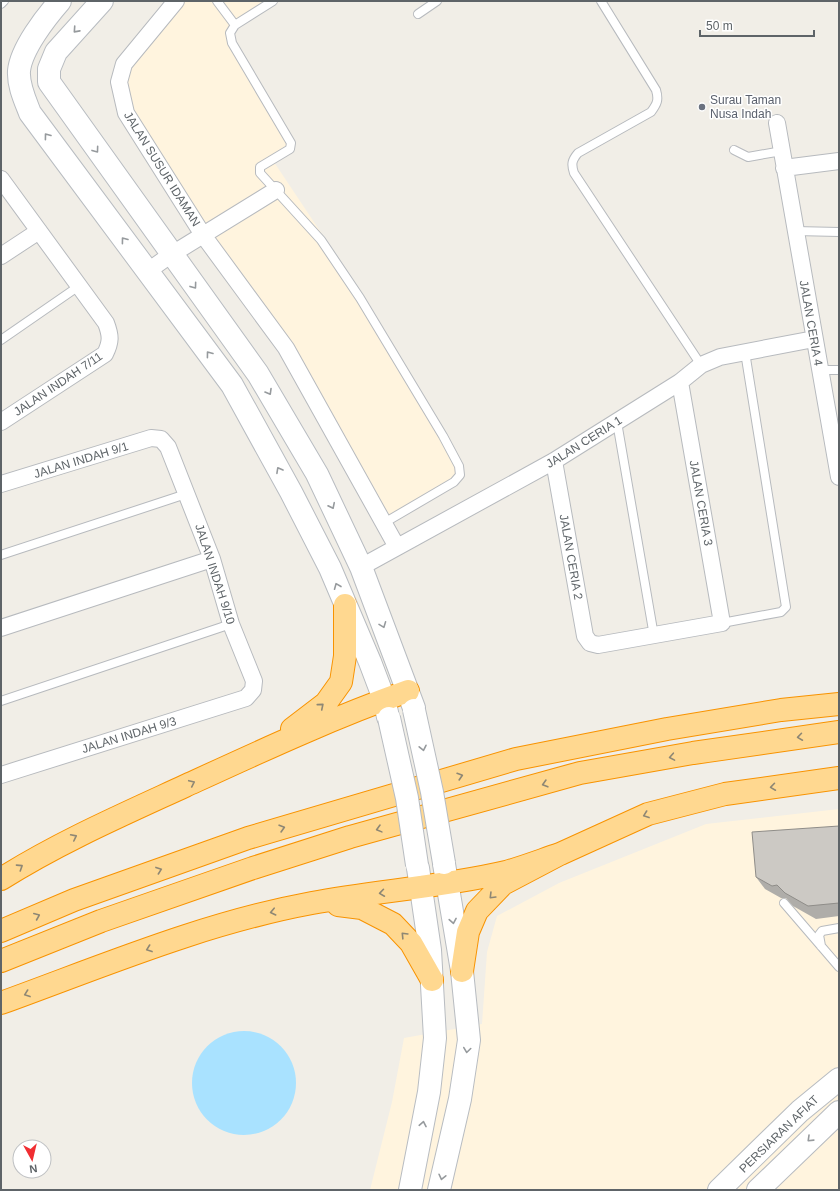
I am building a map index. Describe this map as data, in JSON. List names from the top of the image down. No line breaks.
{"streets":{"main road":["PERSIARAN AFIAT"],"street":["JALAN SUSUR IDAMAN","JALAN CERIA 4","JALAN INDAH 7/11","JALAN CERIA 1","JALAN INDAH 9/1","JALAN CERIA 3","JALAN CERIA 2","JALAN INDAH 9/10","JALAN INDAH 9/3"]},"crossings":[["JALAN SUSUR IDAMAN","JALAN CERIA 1"],["JALAN CERIA 4","JALAN CERIA 1"],["JALAN CERIA 1","JALAN CERIA 3"],["JALAN CERIA 1","JALAN CERIA 2"],["JALAN INDAH 9/1","JALAN INDAH 9/10"],["JALAN INDAH 9/10","JALAN INDAH 9/3"]],"places":["Surau Taman Nusa Indah"],"scale_bar":"50 m","north":"bottom"}
